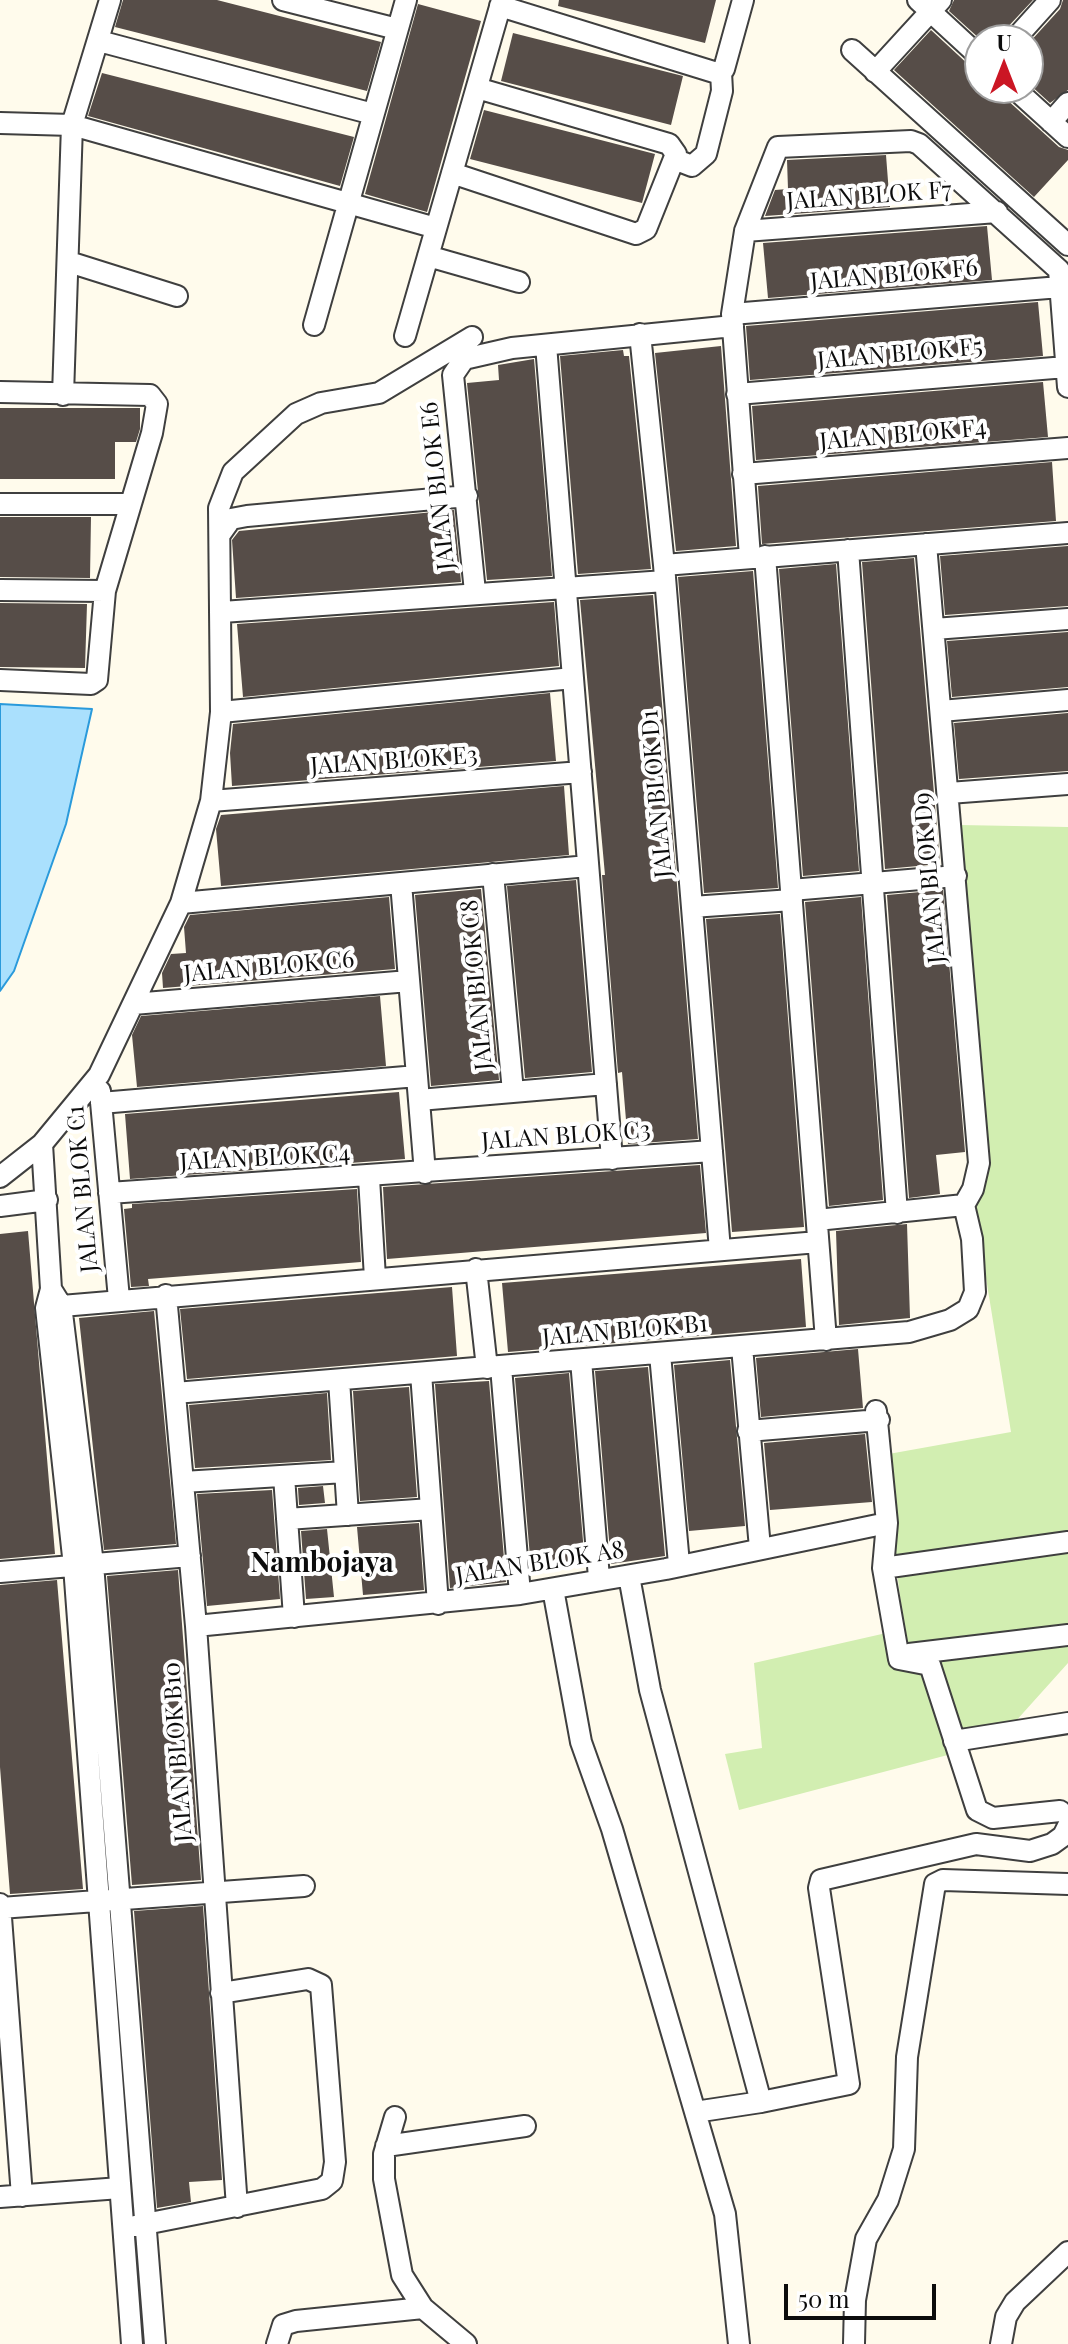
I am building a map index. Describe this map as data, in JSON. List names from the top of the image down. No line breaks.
{"streets":{"street":["JALAN BLOK F7","JALAN BLOK F6","JALAN BLOK F5","JALAN BLOK F4","JALAN BLOK E6","JALAN BLOK E3","JALAN BLOK D1","JALAN BLOK D9","JALAN BLOK C6","JALAN BLOK C8","JALAN BLOK C3","JALAN BLOK C4","JALAN BLOK C1","JALAN BLOK B1","JALAN BLOK A8","JALAN BLOK B10"]},"crossings":[["JALAN BLOK F6","JALAN BLOK E6"],["JALAN BLOK F6","JALAN BLOK D1"],["JALAN BLOK D1","JALAN BLOK C3"],["JALAN BLOK D9","JALAN BLOK B1"],["JALAN BLOK C3","JALAN BLOK C4"],["JALAN BLOK C4","JALAN BLOK C1"],["JALAN BLOK B1","JALAN BLOK B10"],["JALAN BLOK A8","JALAN BLOK B10"]],"districts":["Nambojaya"],"scale_bar":"50 m","north":"top"}
